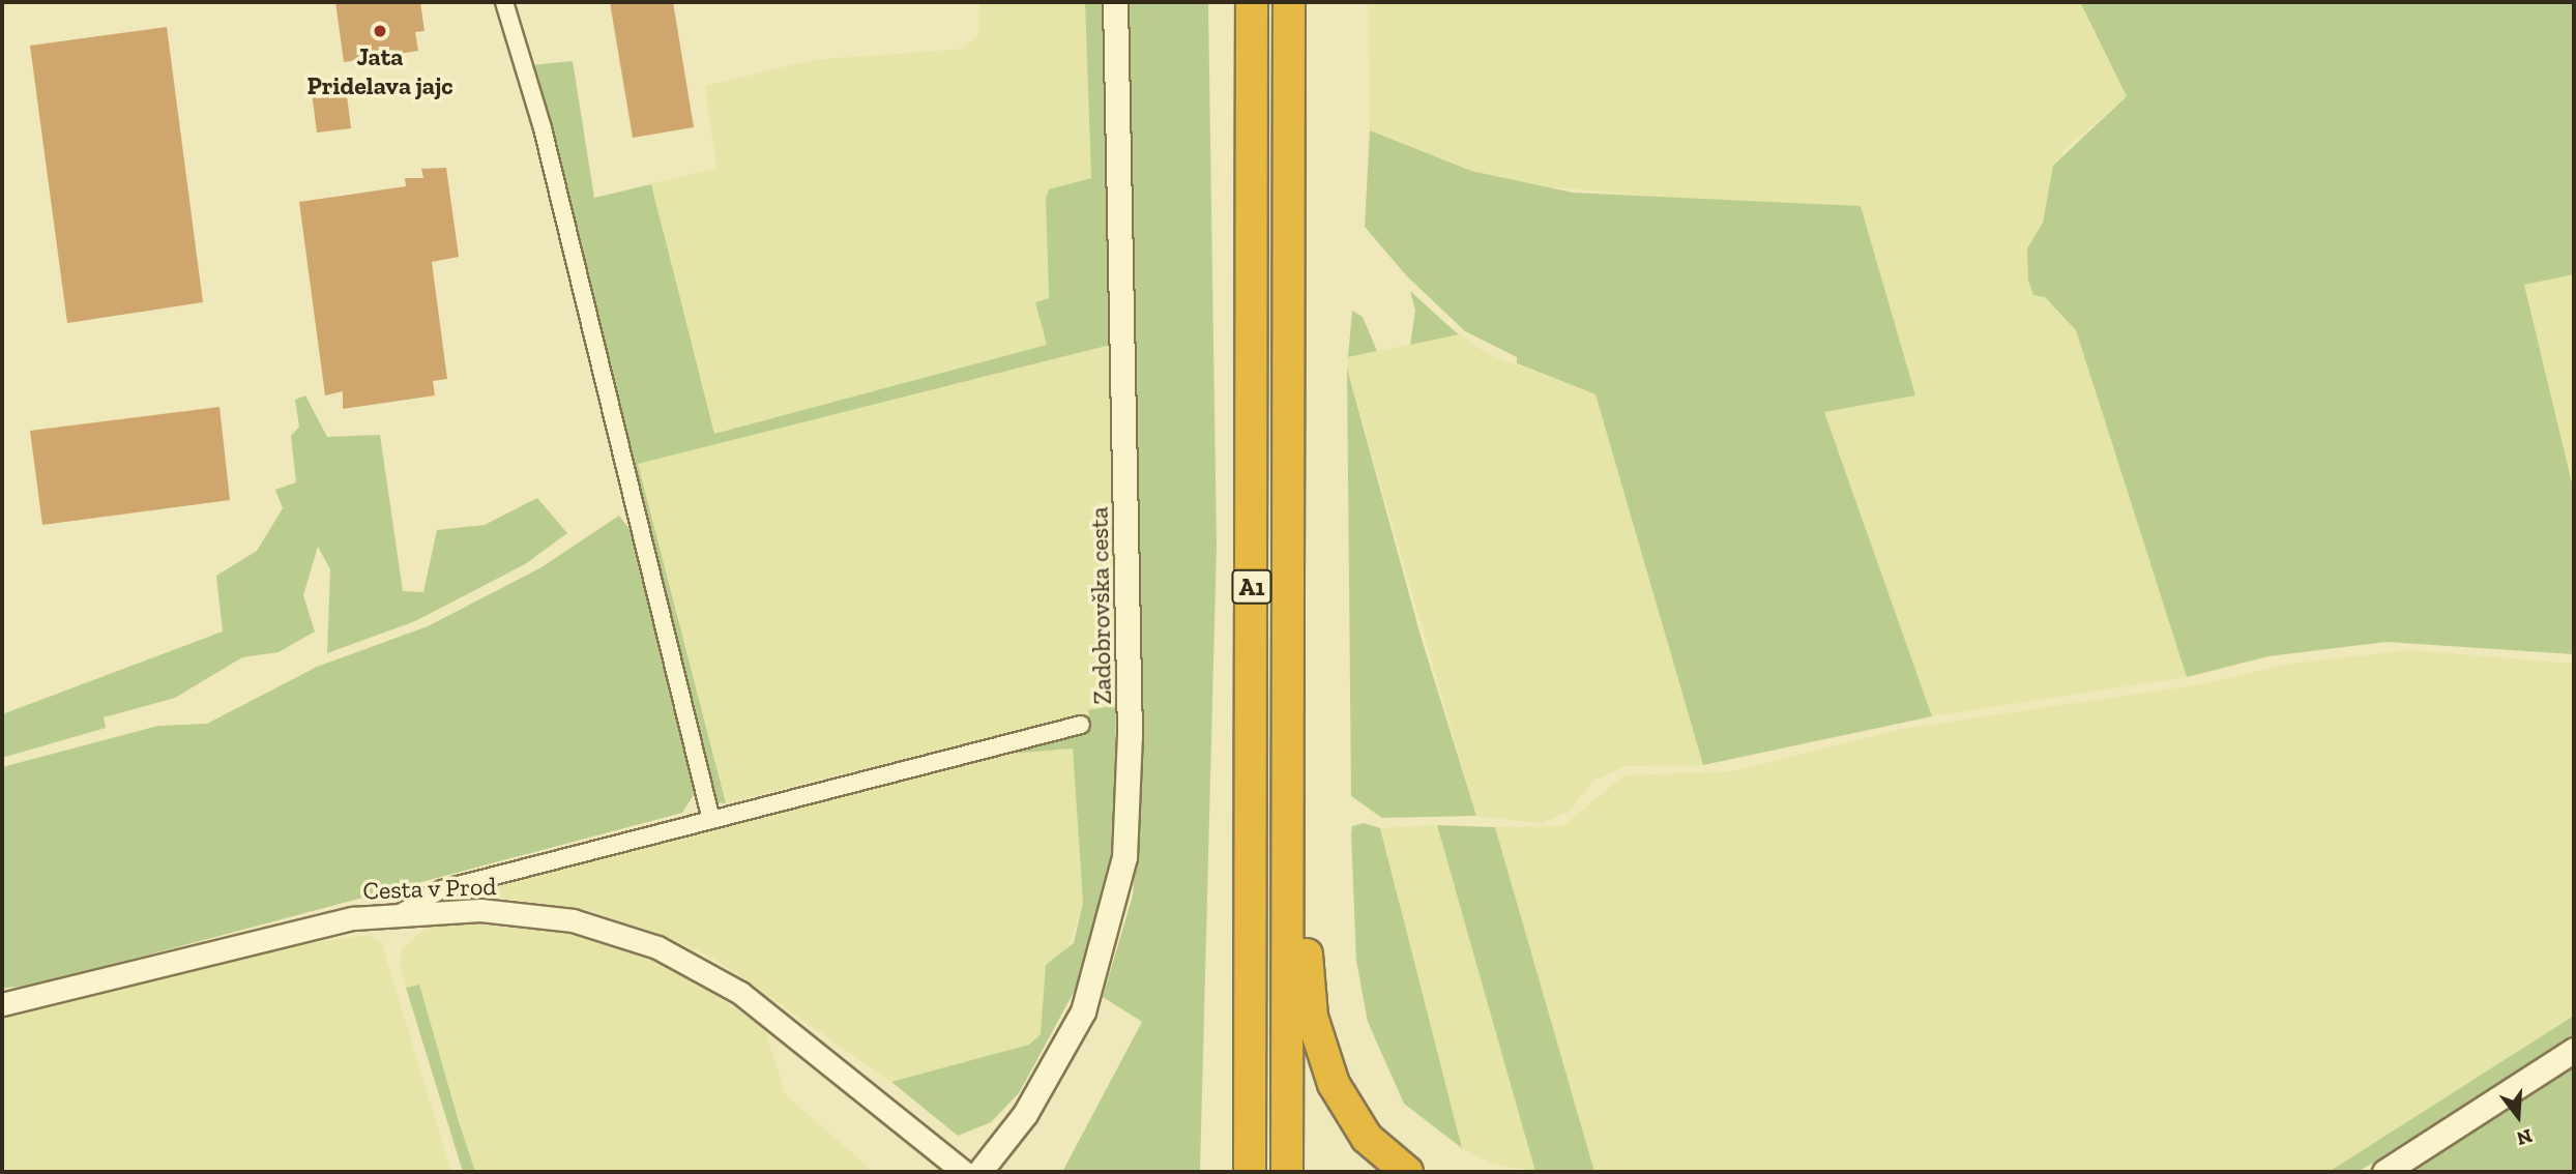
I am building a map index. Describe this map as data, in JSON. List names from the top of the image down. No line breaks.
{"streets":{"highway":["A1"],"main road":["Zadobrovška cesta"],"street":["Cesta v Prod"]},"places":["Jata Pridelava jajc"],"north":"bottom"}
